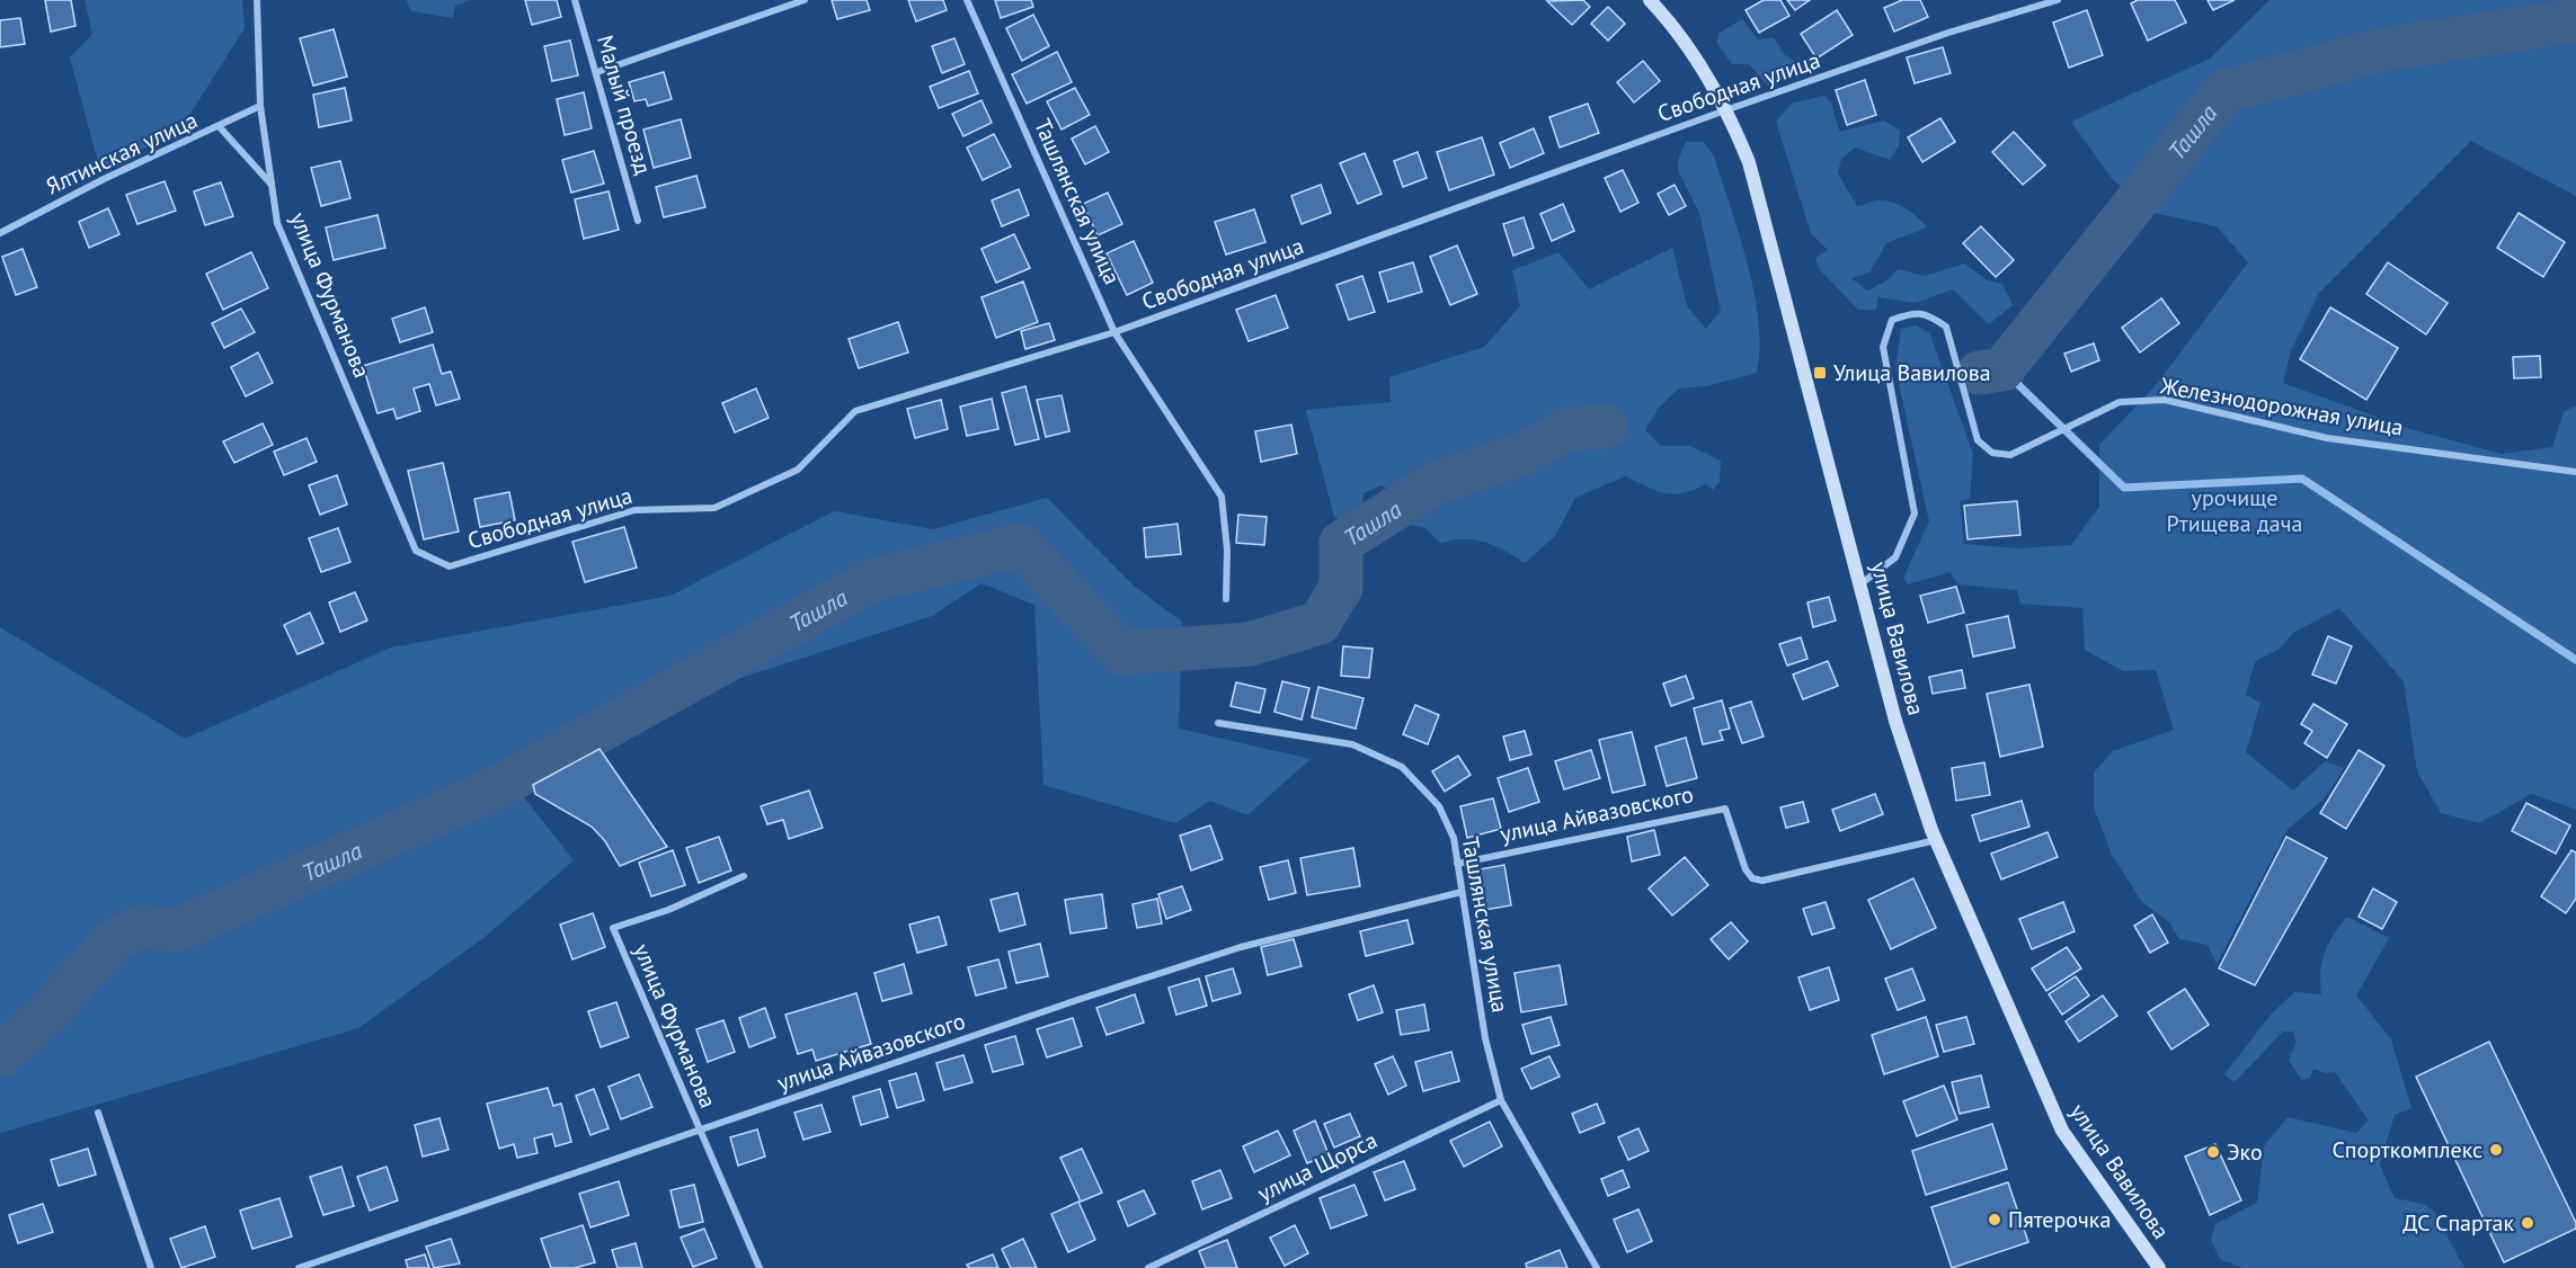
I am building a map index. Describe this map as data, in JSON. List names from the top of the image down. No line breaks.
{"streets":{"main road":["улица Вавилова"],"street":["Свободная улица","Малый проезд","Ялтинская улица","Ташлянская улица","улица Фурманова","Железнодорожная улица","улица Айвазовского","улица Щорса"]},"crossings":[["Свободная улица","Ташлянская улица"],["Свободная улица","улица Фурманова"],["Свободная улица","улица Вавилова"],["Ялтинская улица","улица Фурманова"],["Ташлянская улица","улица Айвазовского"],["Ташлянская улица","улица Щорса"],["улица Фурманова","улица Айвазовского"],["Железнодорожная улица","улица Вавилова"],["улица Вавилова","улица Айвазовского"]],"water":["Ташла"],"parks":["урочище Ртищева дача"],"places":{"transit":["Улица Вавилова"],"other":["Спорткомплекс","Эко","Пятерочка","ДС Спартак"]}}
